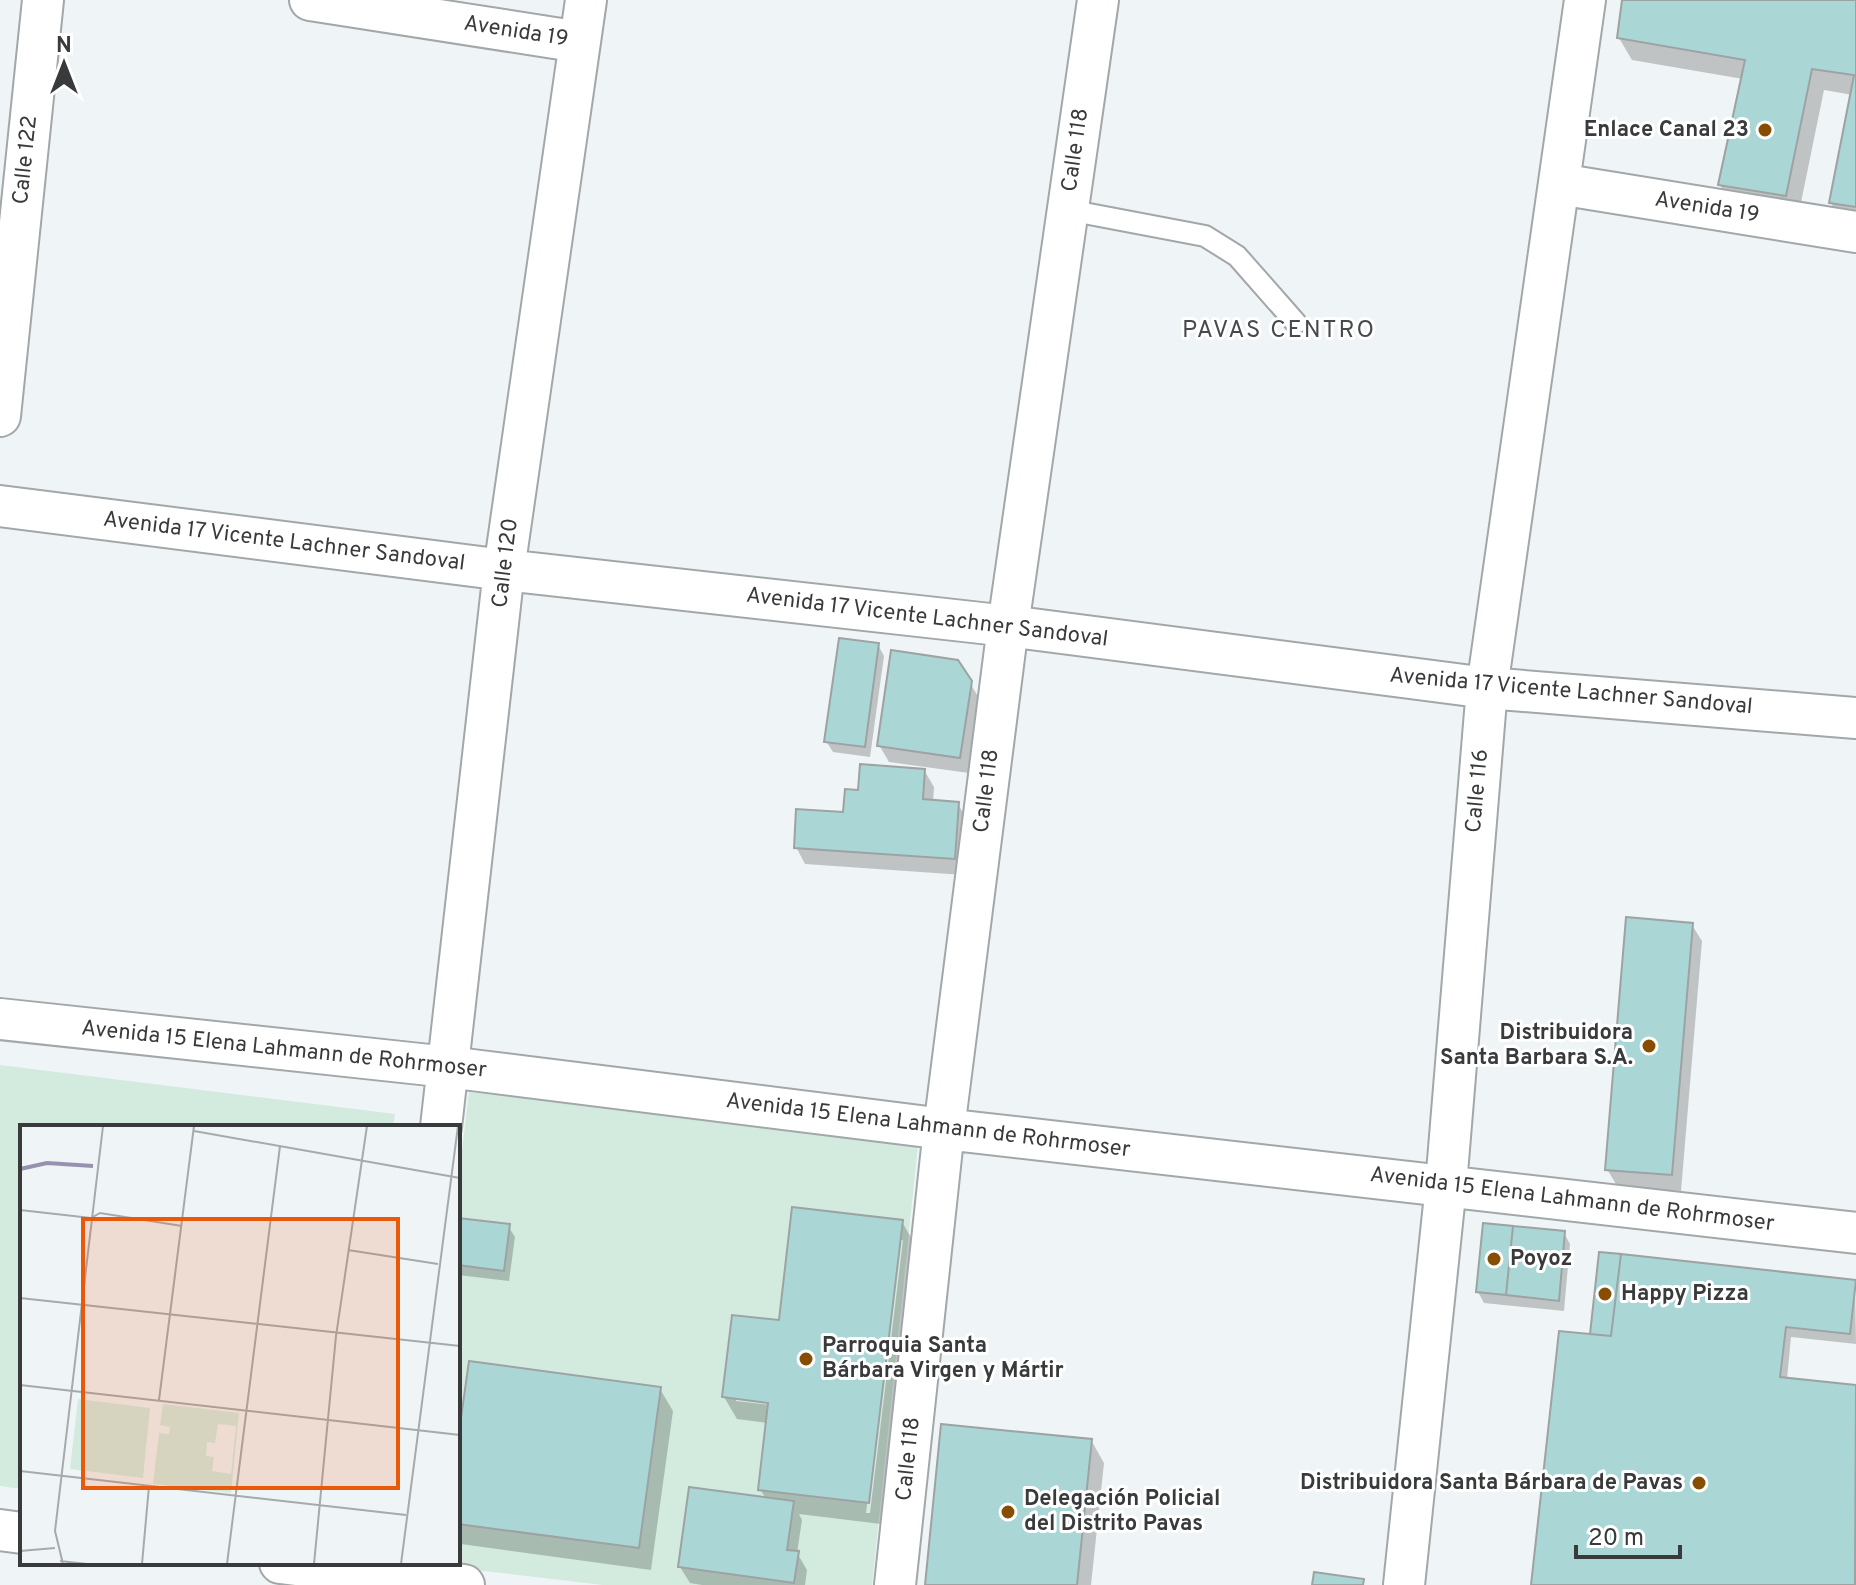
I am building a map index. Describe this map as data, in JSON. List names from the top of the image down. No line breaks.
{"streets":{"street":["Avenida 19","Calle 118","Calle 122","Avenida 17 Vicente Lachner Sandoval","Calle 120","Calle 116","Avenida 15 Elena Lahmann de Rohrmoser"]},"crossings":[["Avenida 19","Calle 120"],["Avenida 19","Calle 116"],["Calle 118","Avenida 17 Vicente Lachner Sandoval"],["Calle 118","Avenida 15 Elena Lahmann de Rohrmoser"],["Avenida 17 Vicente Lachner Sandoval","Calle 120"],["Avenida 17 Vicente Lachner Sandoval","Calle 116"],["Calle 120","Avenida 15 Elena Lahmann de Rohrmoser"],["Calle 116","Avenida 15 Elena Lahmann de Rohrmoser"]],"districts":["PAVAS CENTRO"],"places":["Enlace Canal 23","Distribuidora Santa Barbara S.A.","Poyoz","Happy Pizza","Parroquia Santa Bárbara Virgen y Mártir","Distribuidora Santa Bárbara de Pavas","Delegación Policial del Distrito Pavas"],"scale_bar":"20 m","north":"top"}
